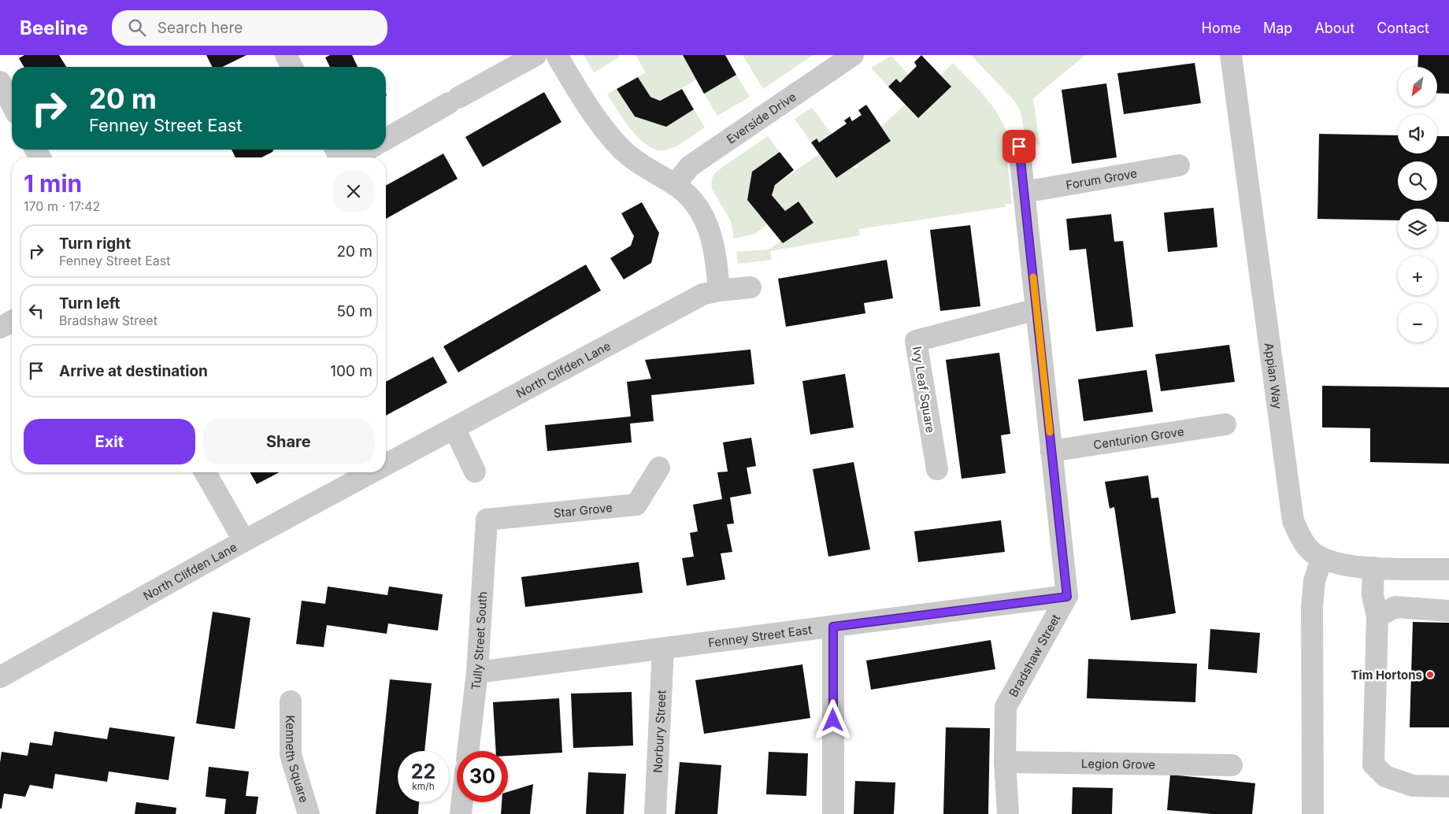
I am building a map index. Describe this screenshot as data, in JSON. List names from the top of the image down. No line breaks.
{"streets":{"street":["Everside Drive","Forum Grove","North Clifden Lane","Appian Way","Ivy Leaf Square","Centurion Grove","Star Grove","Fenney Street East","Tully Street South","Bradshaw Street","Norbury Street","Kenneth Square","Legion Grove"]},"crossings":[["Star Grove","Tully Street South"],["Fenney Street East","Tully Street South"],["Fenney Street East","Bradshaw Street"],["Fenney Street East","Norbury Street"],["Bradshaw Street","Legion Grove"]],"places":["Tim Hortons"],"north":"bottom left","page":{"header":"Beeline","search":"Search here","nav":["Home","Map","About","Contact"],"map_buttons":["+","−"],"turn":["20 m","Fenney Street East"],"heading":["1 min","170 m · 17:42"],"list":[{"name":"Turn right","note":"Fenney Street East","value":"20 m"},{"name":"Turn left","note":"Bradshaw Street","value":"50 m"},{"name":"Arrive at destination","value":"100 m"}],"buttons":["Exit","Share"],"speed":"22 km/h","limit":"30"}}
